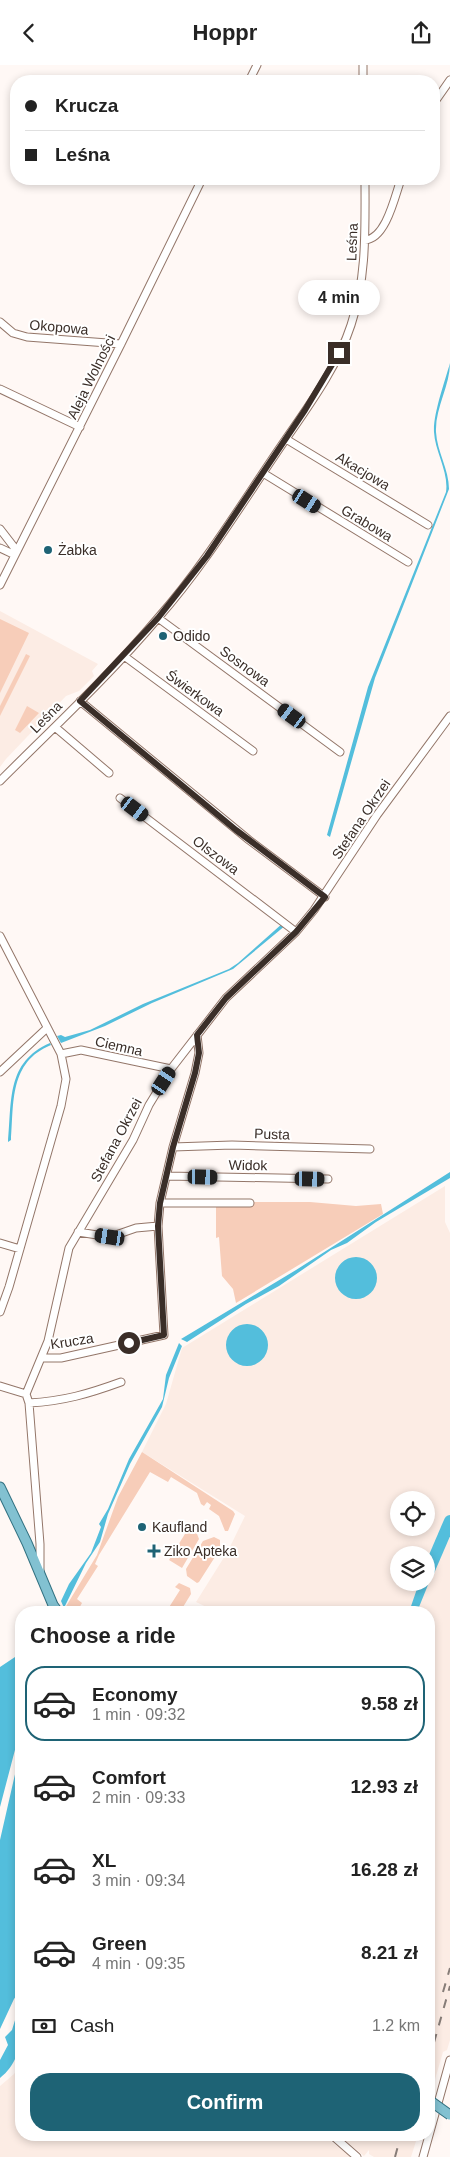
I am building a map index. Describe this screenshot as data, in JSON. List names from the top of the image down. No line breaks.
{"streets":{"street":["Leśna","Okopowa","Aleja Wolności","Akacjowa","Grabowa","Sosnowa","Świerkowa","Stefana Okrzei","Olszowa","Ciemna","Pusta","Widok","Krucza"]},"crossings":[["Leśna","Akacjowa"],["Leśna","Grabowa"],["Leśna","Sosnowa"],["Leśna","Świerkowa"],["Okopowa","Aleja Wolności"],["Stefana Okrzei","Olszowa"],["Stefana Okrzei","Ciemna"],["Stefana Okrzei","Krucza"]],"places":{"other":["Żabka","Odido","Kaufland"],"health":["Ziko Apteka"]},"page":{"header":"Hoppr","banner":["Krucza","Leśna"],"bubble":"4 min","heading":"Choose a ride","list":[{"name":"Economy","note":"1 min · 09:32","value":"9.58 zł"},{"name":"Comfort","note":"2 min · 09:33","value":"12.93 zł"},{"name":"XL","note":"3 min · 09:34","value":"16.28 zł"},{"name":"Green","note":"4 min · 09:35","value":"8.21 zł"}],"pay":["Cash","1.2 km"],"buttons":"Confirm"}}
